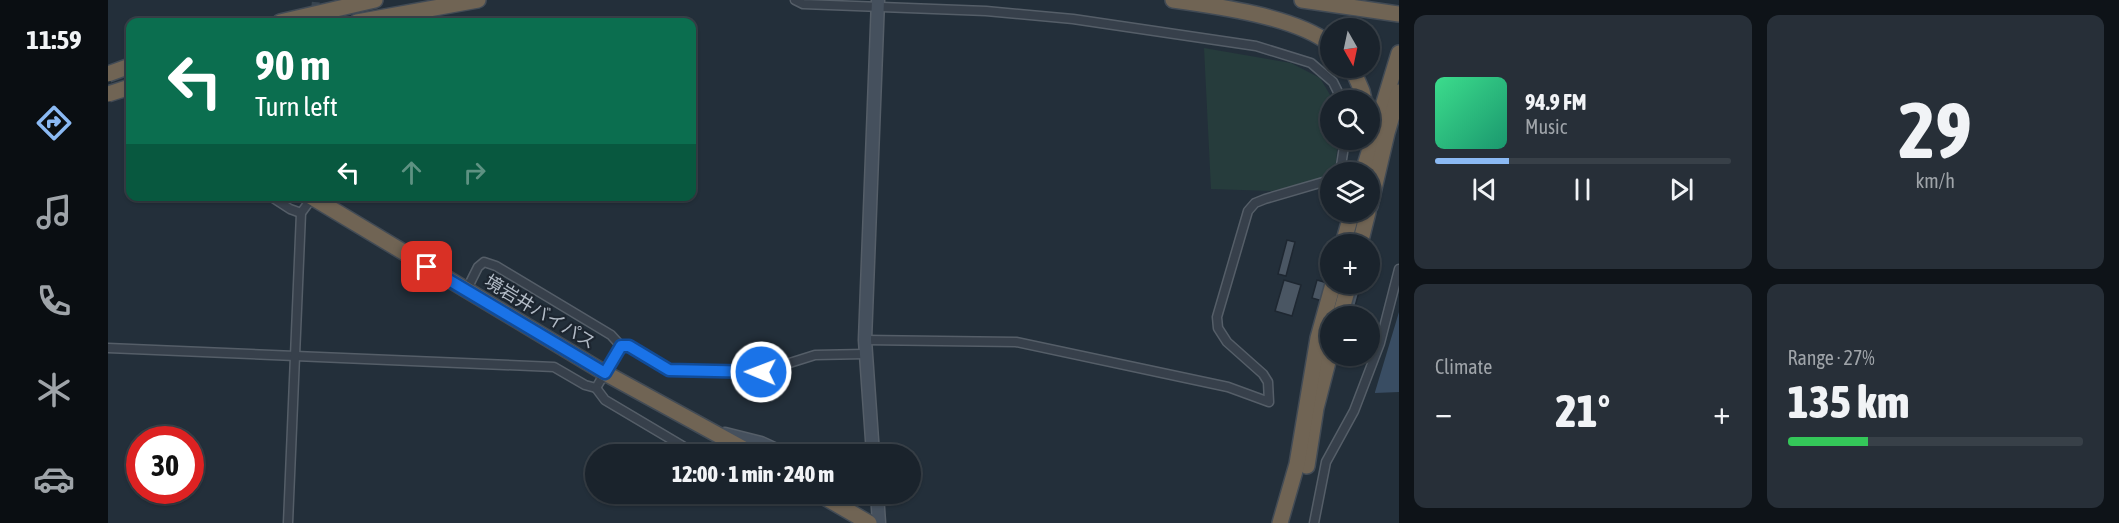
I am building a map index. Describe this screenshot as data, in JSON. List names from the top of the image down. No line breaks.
{"streets":{"highway":["境岩井バイパス"]},"north":"bottom","page":{"tabs":"11:59","tile":[["29","km/h"],"Climate",["Range · 27%","135 km"]],"map_buttons":["+","−"],"turn":["90 m","Turn left"],"song":["94.9 FM","Music"],"heat":["−","21°","+"],"limit":"30","trip":"12:00 · 1 min · 240 m"}}
